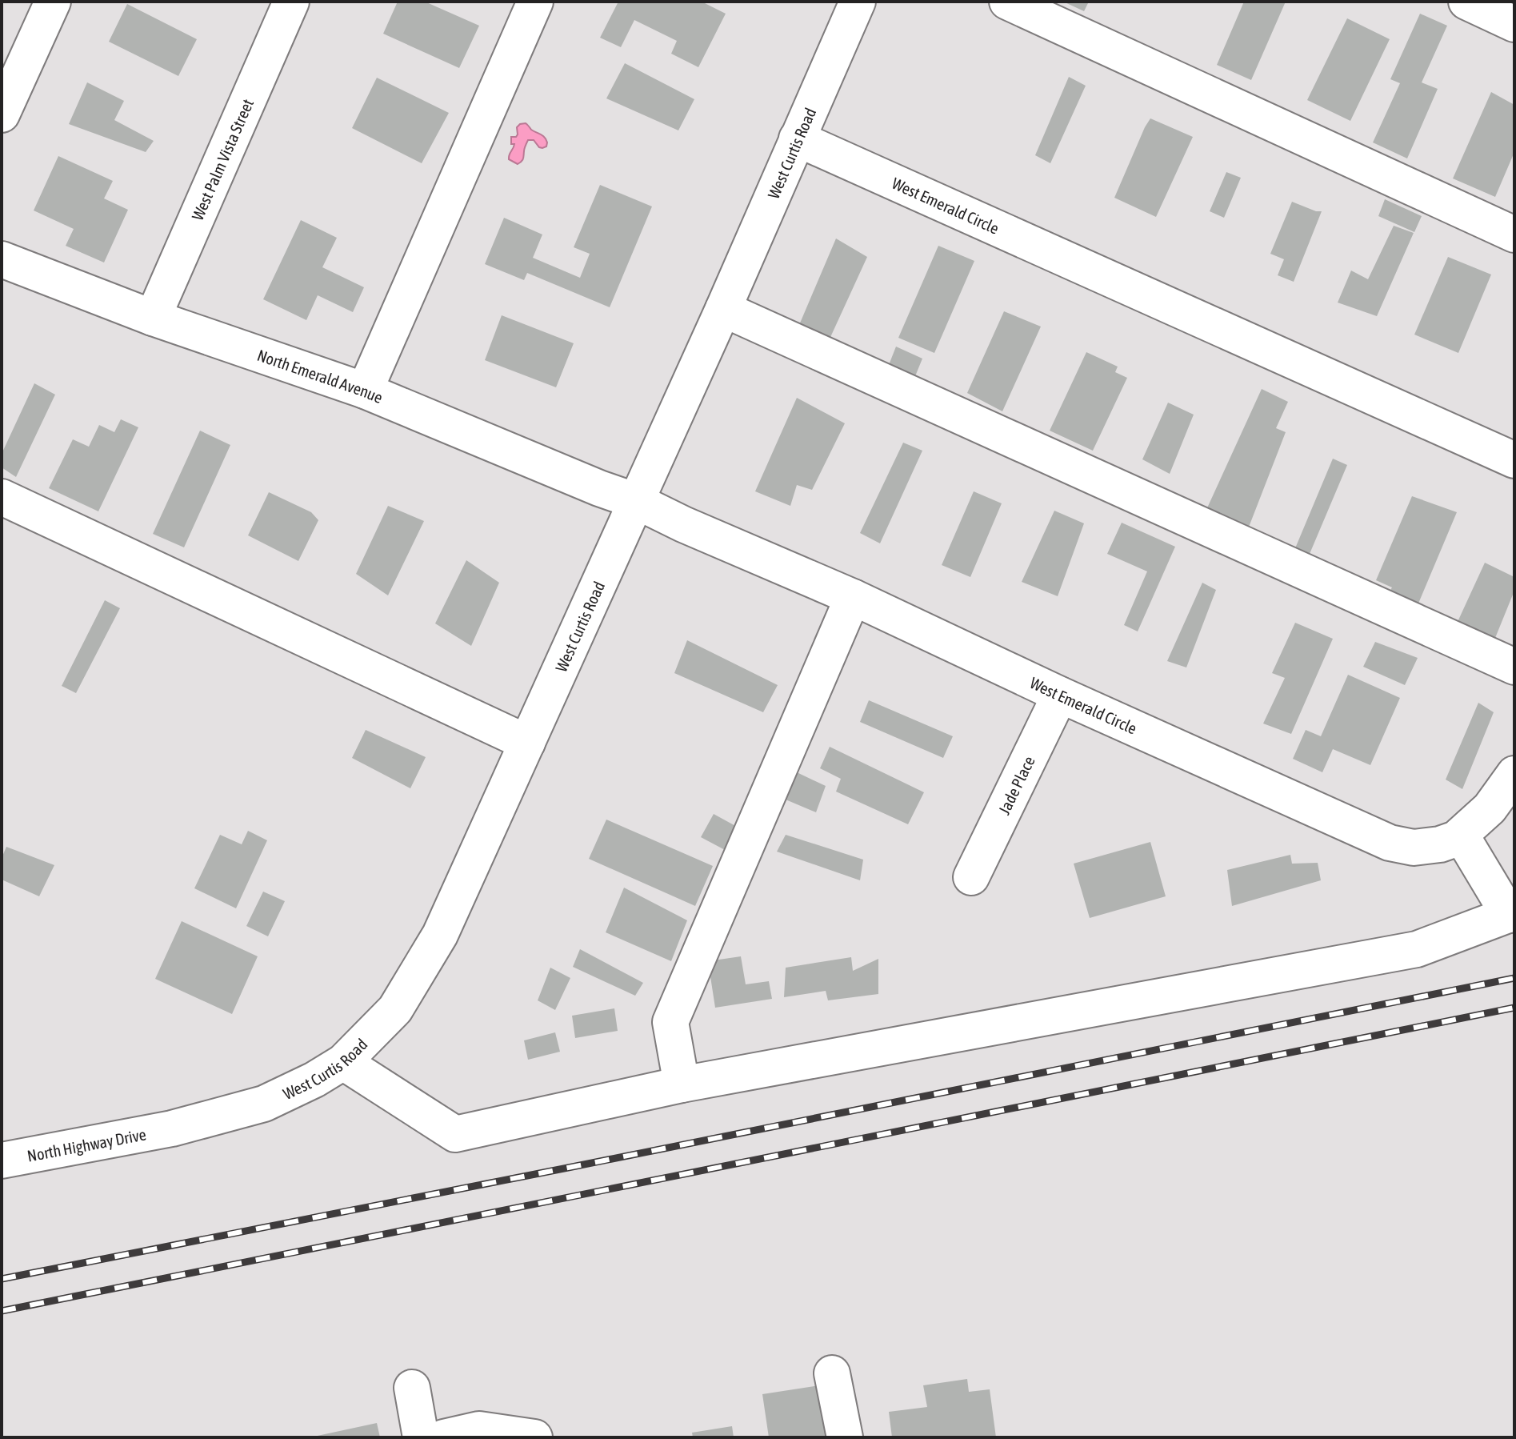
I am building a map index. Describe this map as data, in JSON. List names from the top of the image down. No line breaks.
{"streets":{"street":["West Curtis Road","West Palm Vista Street","West Emerald Circle","North Emerald Avenue","Jade Place","North Highway Drive"]},"crossings":[["West Curtis Road","West Emerald Circle"],["West Curtis Road","North Emerald Avenue"],["West Curtis Road","North Highway Drive"],["West Palm Vista Street","North Emerald Avenue"],["West Emerald Circle","North Emerald Avenue"],["West Emerald Circle","Jade Place"]]}
